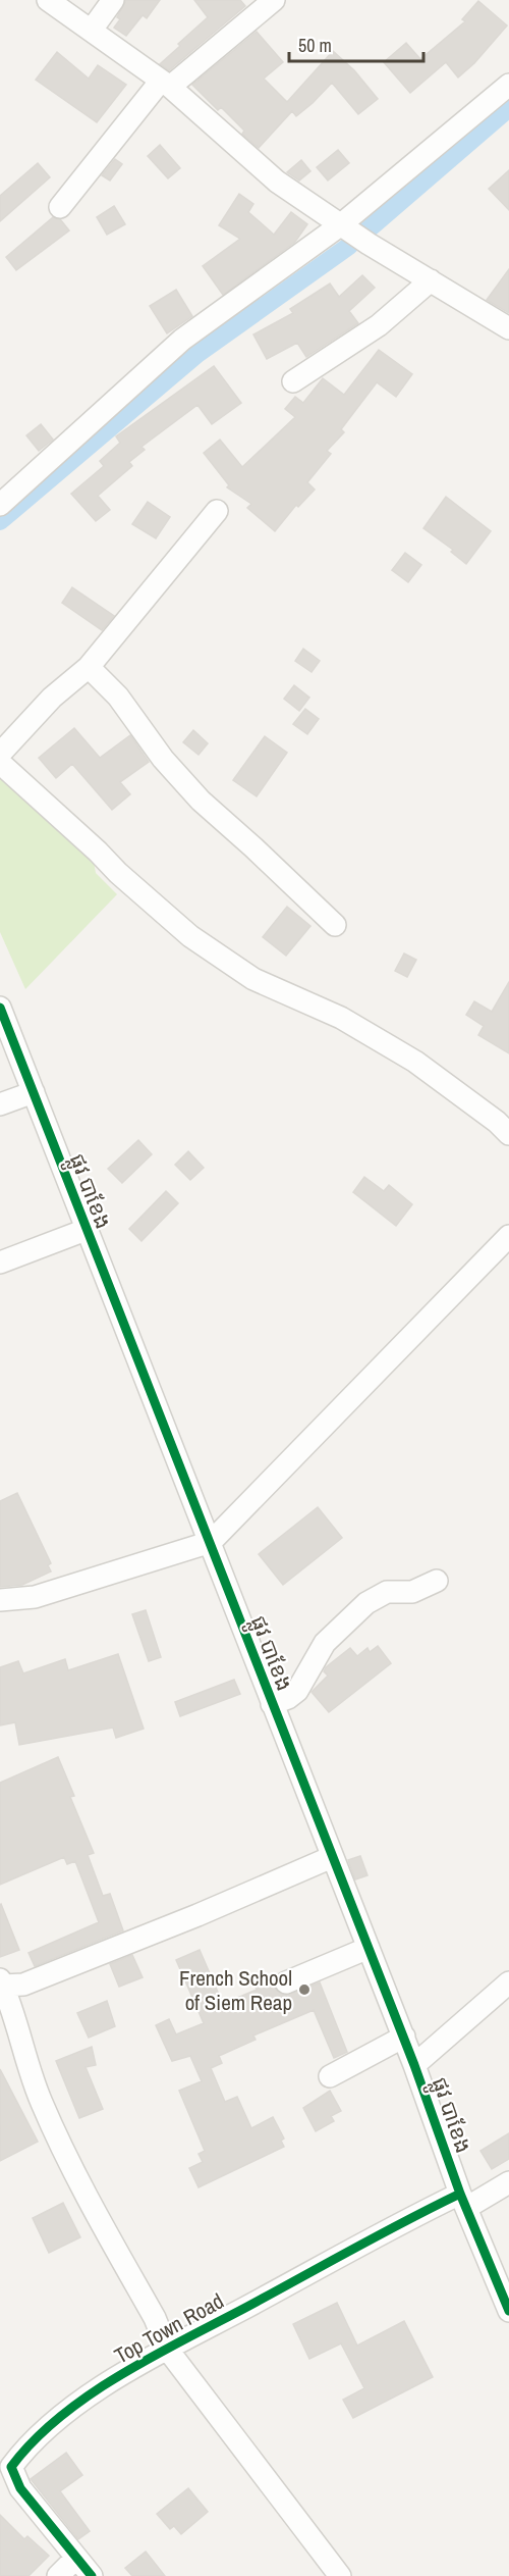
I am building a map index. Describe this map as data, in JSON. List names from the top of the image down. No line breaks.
{"streets":{"street":["ផ្លូវ បាខែង","Top Town Road"]},"crossings":[["ផ្លូវ បាខែង","Top Town Road"]],"places":["French School of Siem Reap"],"scale_bar":"50 m"}
